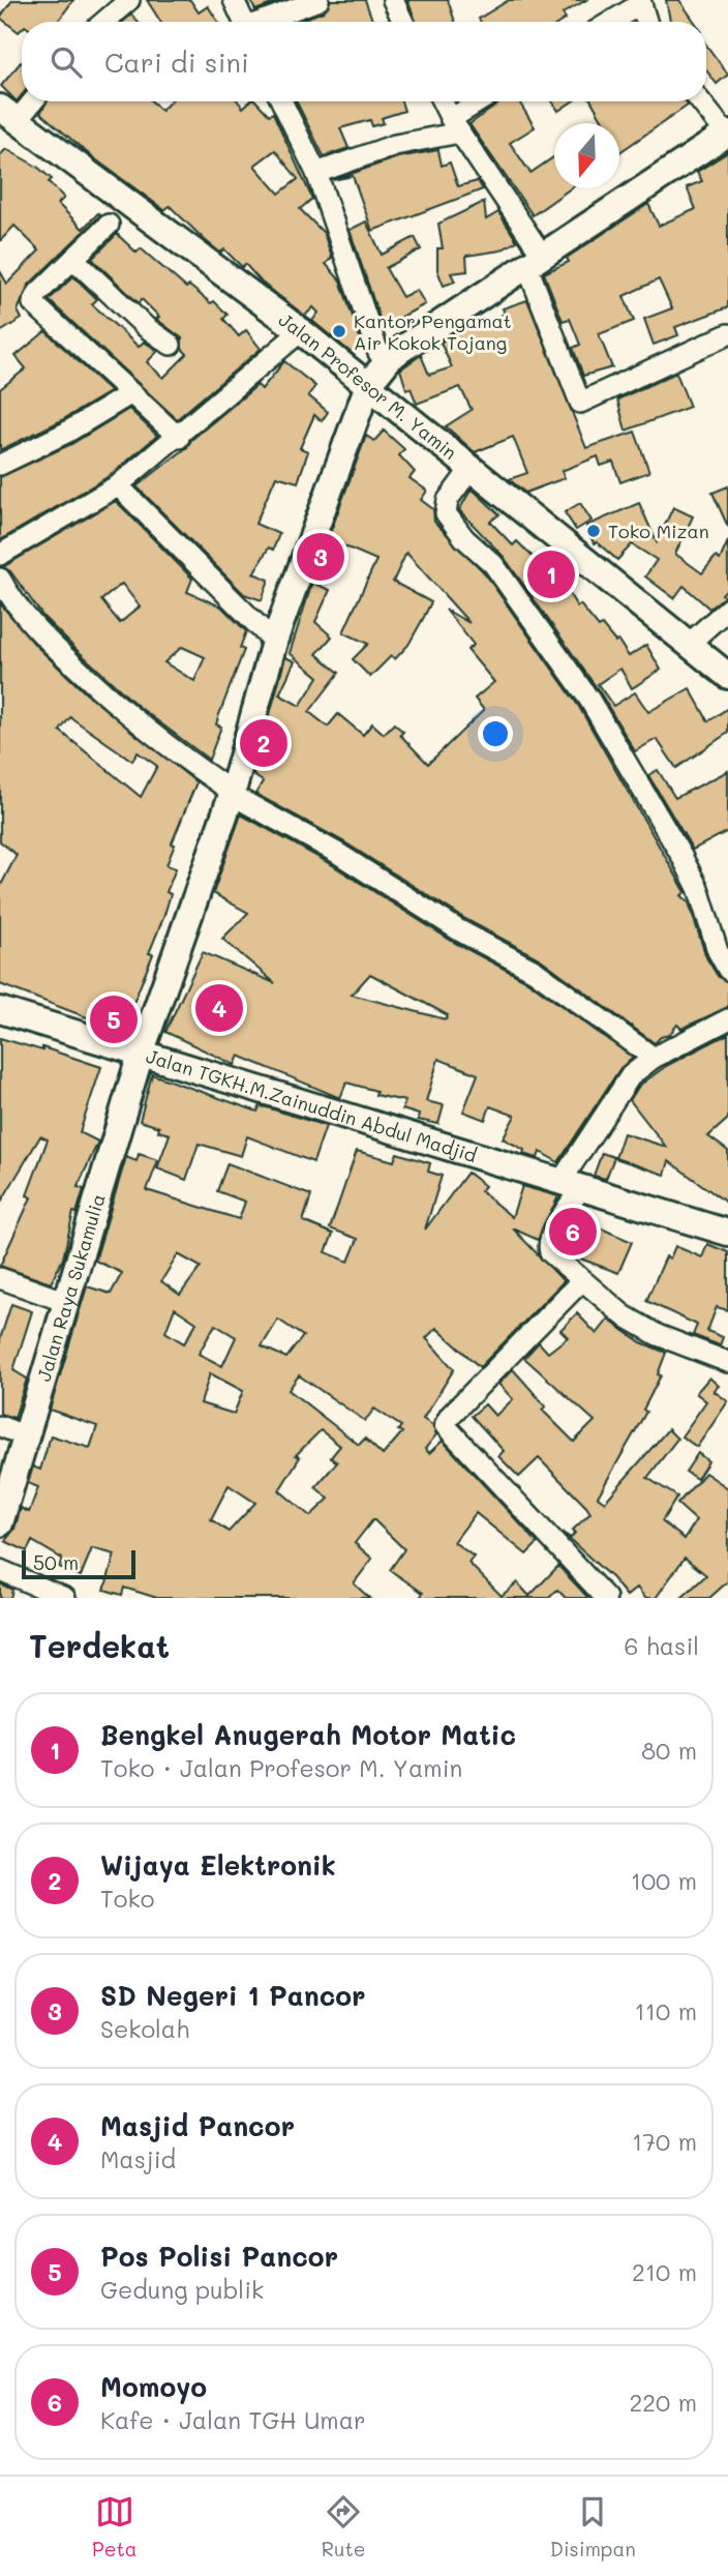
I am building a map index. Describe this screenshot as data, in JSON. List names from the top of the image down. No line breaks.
{"streets":{"main road":["Jalan Profesor M. Yamin","Jalan TGKH.M.Zainuddin Abdul Madjid","Jalan Raya Sukamulia"]},"crossings":[["Jalan TGKH.M.Zainuddin Abdul Madjid","Jalan Raya Sukamulia"]],"places":["Kantor Pengamat Air Kokok Tojang","Toko Mizan"],"scale_bar":"50 m","north":"bottom","page":{"search":"Cari di sini","pins":["3","1","2","4","5","6"],"scale":"50 m","heading":["Terdekat","6 hasil"],"list":[{"mark":"1","name":"Bengkel Anugerah Motor Matic","note":"Toko · Jalan Profesor M. Yamin","value":"80 m"},{"mark":"2","name":"Wijaya Elektronik","note":"Toko","value":"100 m"},{"mark":"3","name":"SD Negeri 1 Pancor","note":"Sekolah","value":"110 m"},{"mark":"4","name":"Masjid Pancor","note":"Masjid","value":"170 m"},{"mark":"5","name":"Pos Polisi Pancor","note":"Gedung publik","value":"210 m"},{"mark":"6","name":"Momoyo","note":"Kafe · Jalan TGH Umar","value":"220 m"}],"nav":["Peta","Rute","Disimpan"]}}
